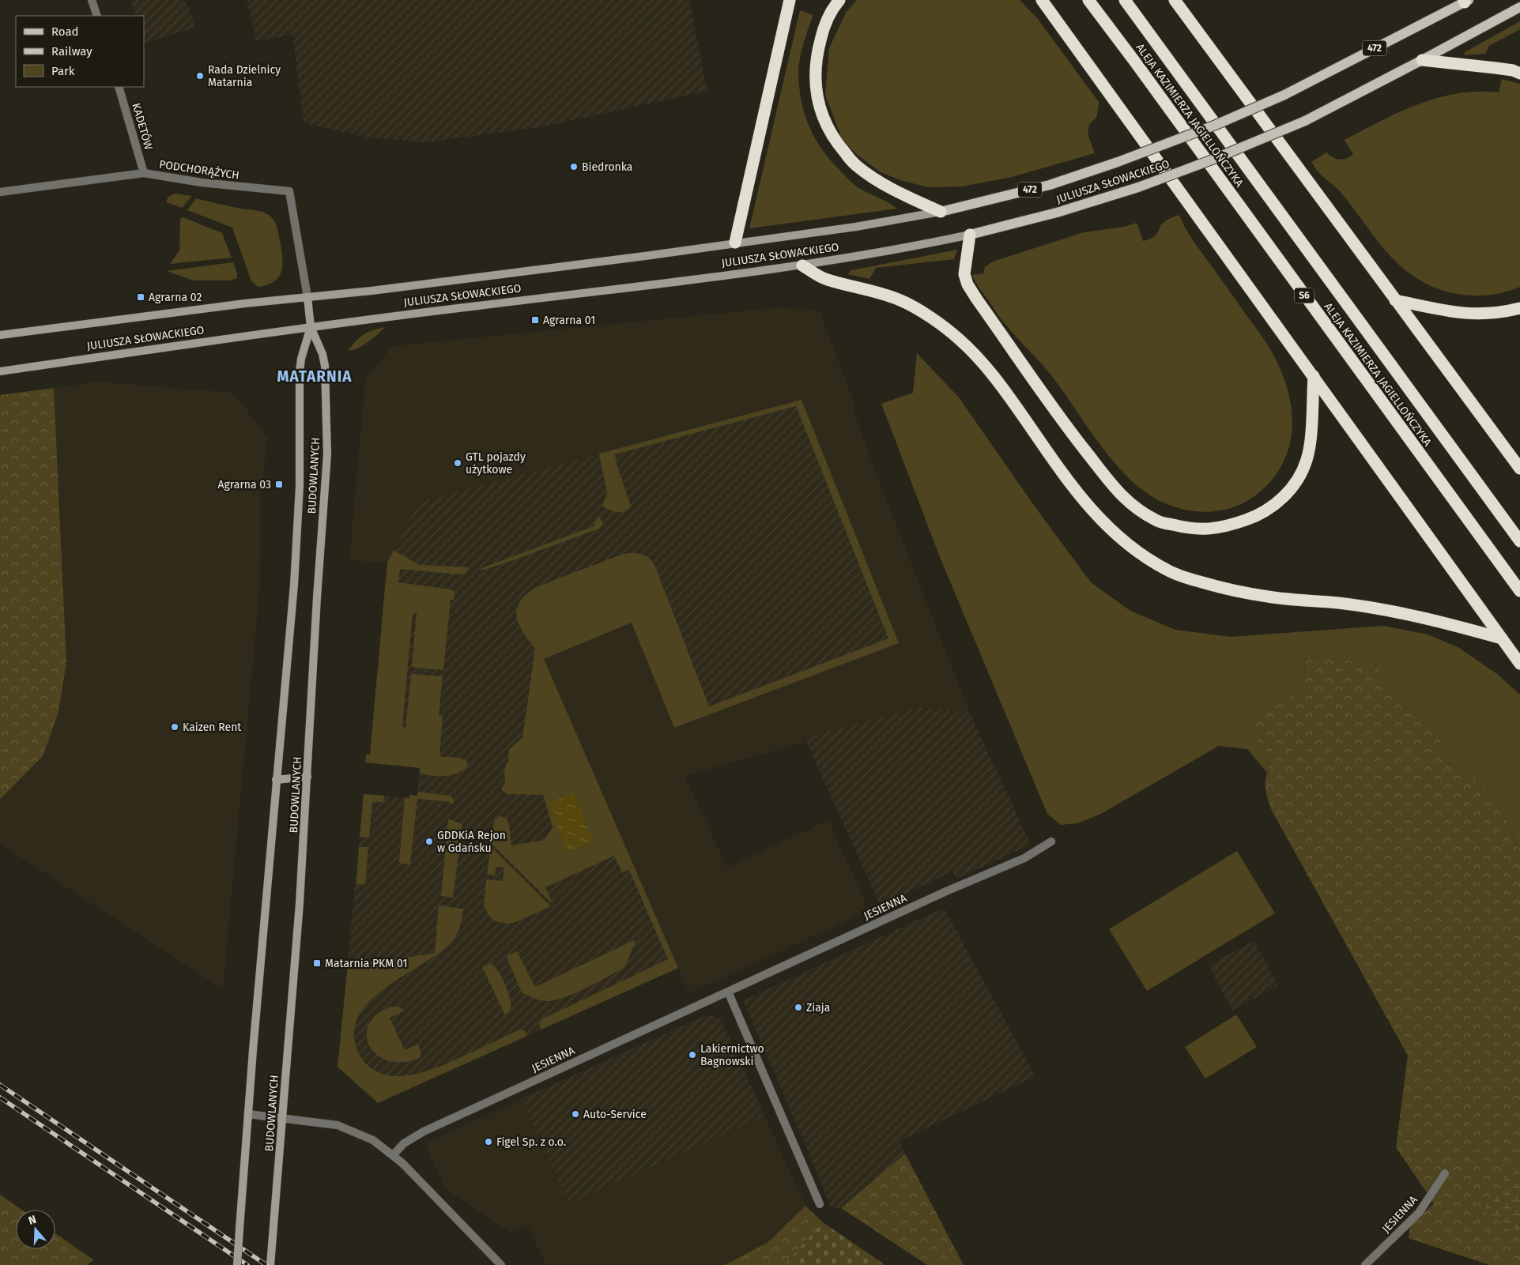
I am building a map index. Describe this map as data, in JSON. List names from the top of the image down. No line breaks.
{"streets":{"highway":["ALEJA KAZIMIERZA JAGIELLOŃCZYKA","S6"],"main road":["472","JULIUSZA SŁOWACKIEGO","BUDOWLANYCH"],"street":["KADETÓW","PODCHORĄŻYCH","JESIENNA"]},"crossings":[["KADETÓW","PODCHORĄŻYCH"],["PODCHORĄŻYCH","JULIUSZA SŁOWACKIEGO"],["PODCHORĄŻYCH","BUDOWLANYCH"],["JULIUSZA SŁOWACKIEGO","BUDOWLANYCH"]],"districts":["MATARNIA"],"places":{"other":["Rada Dzielnicy Matarnia","Biedronka","GTL pojazdy użytkowe","Kaizen Rent","GDDKiA Rejon w Gdańsku","Ziaja","Lakiernictwo Bagnowski","Auto-Service","Figel Sp. z o.o."],"transit":["Agrarna 02","Agrarna 01","Agrarna 03","Matarnia PKM 01"]},"legend":["Road","Railway","Park"],"north":"top"}
